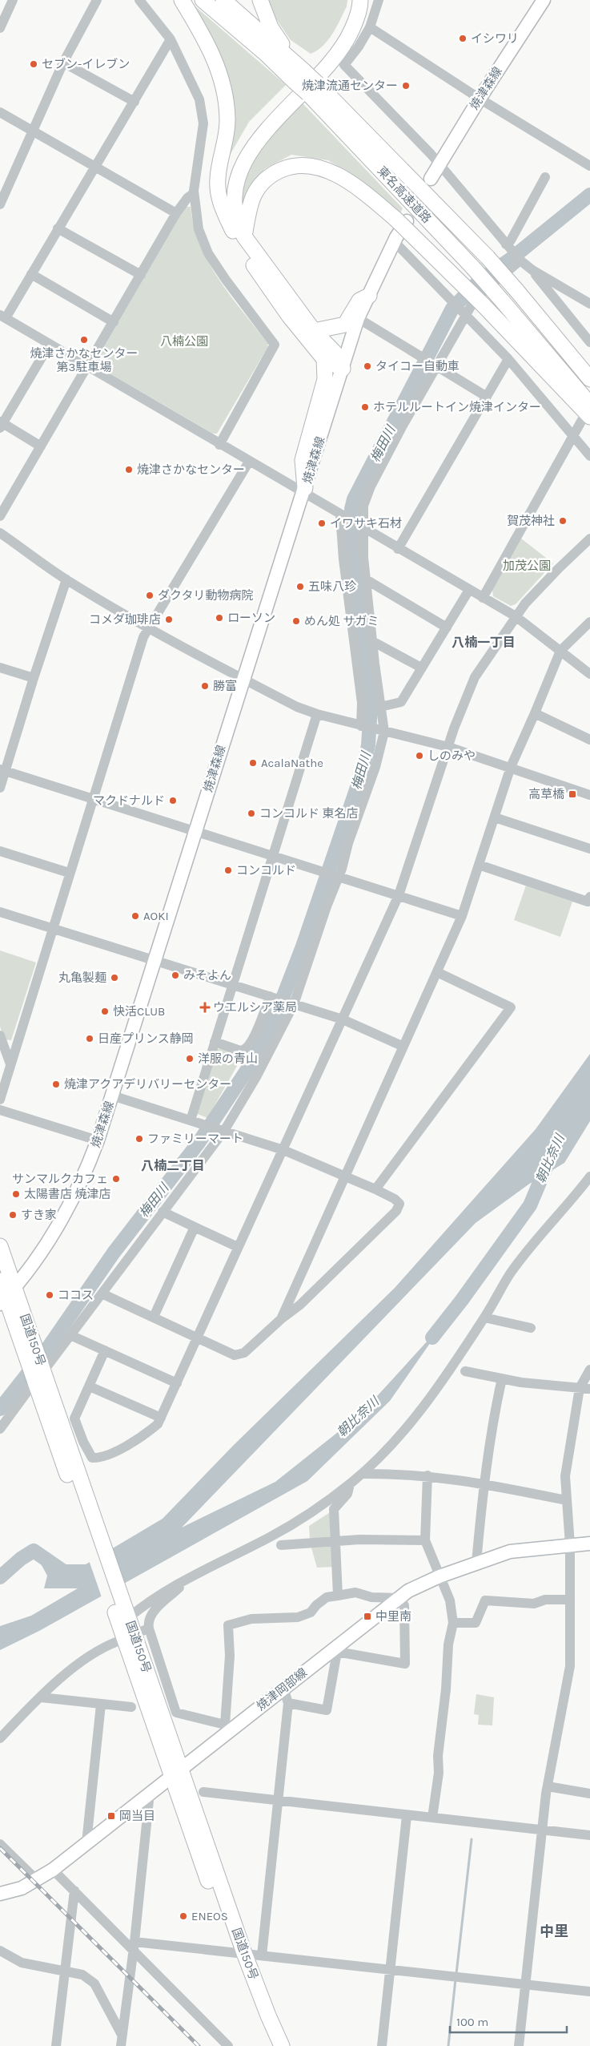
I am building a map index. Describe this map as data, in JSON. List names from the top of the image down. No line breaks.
{"streets":{"highway":["東名高速道路","国道150号"],"main road":["焼津森線","焼津岡部線"]},"crossings":[["焼津森線","国道150号"],["国道150号","焼津岡部線"]],"districts":["八楠一丁目","八楠二丁目","中里"],"water":["梅田川","朝比奈川"],"parks":["八楠公園","加茂公園"],"places":{"other":["イシワリ","セブン-イレブン","焼津流通センター","焼津さかなセンター 第3駐車場","タイコー自動車","ホテルルートイン焼津インター","焼津さかなセンター","賀茂神社","イワサキ石材","五味八珍","ダクタリ動物病院","ローソン","コメダ珈琲店","めん処 サガミ","勝富","しのみや","AcalaNathe","マクドナルド","コンコルド 東名店","コンコルド","AOKI","みそよん","丸亀製麺","快活CLUB","日産プリンス静岡","洋服の青山","焼津アクアデリバリーセンター","ファミリーマート","サンマルクカフェ","太陽書店 焼津店","すき家","ココス","ENEOS"],"transit":["高草橋","中里南","岡当目"],"health":["ウエルシア薬局"]},"scale_bar":"100 m"}
